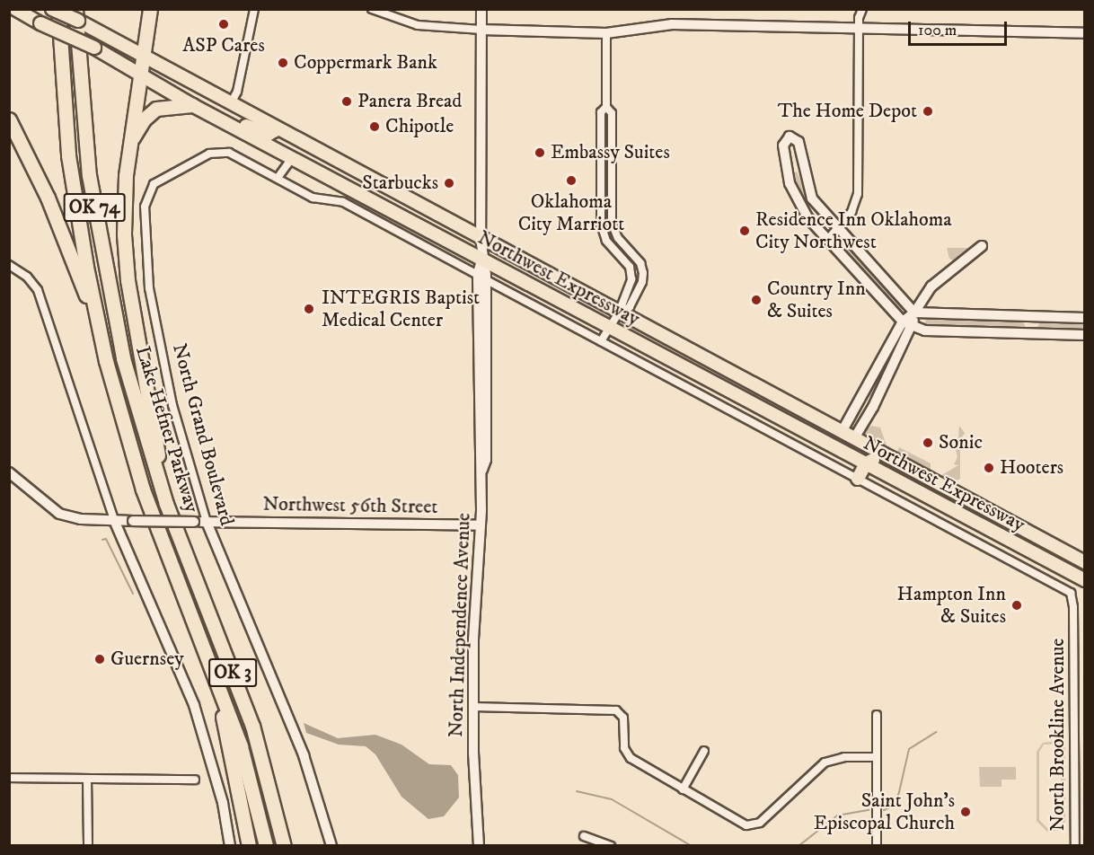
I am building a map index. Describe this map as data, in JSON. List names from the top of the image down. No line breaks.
{"streets":{"highway":["OK 74","Northwest Expressway","Lake Hefner Parkway","OK 3"],"street":["North Grand Boulevard","Northwest 56th Street","North Independence Avenue","North Brookline Avenue"]},"crossings":[["Northwest Expressway","North Grand Boulevard"],["Northwest Expressway","North Independence Avenue"],["Northwest Expressway","OK 3"],["Northwest Expressway","North Brookline Avenue"],["Lake Hefner Parkway","OK 3"],["North Grand Boulevard","Northwest 56th Street"],["Northwest 56th Street","North Independence Avenue"]],"places":["ASP Cares","Coppermark Bank","Panera Bread","The Home Depot","Chipotle","Embassy Suites","Oklahoma City Marriott","Starbucks","Residence Inn Oklahoma City Northwest","Country Inn & Suites","INTEGRIS Baptist Medical Center","Sonic","Hooters","Hampton Inn & Suites","Guernsey","Saint John's Episcopal Church"],"scale_bar":"100 m"}
